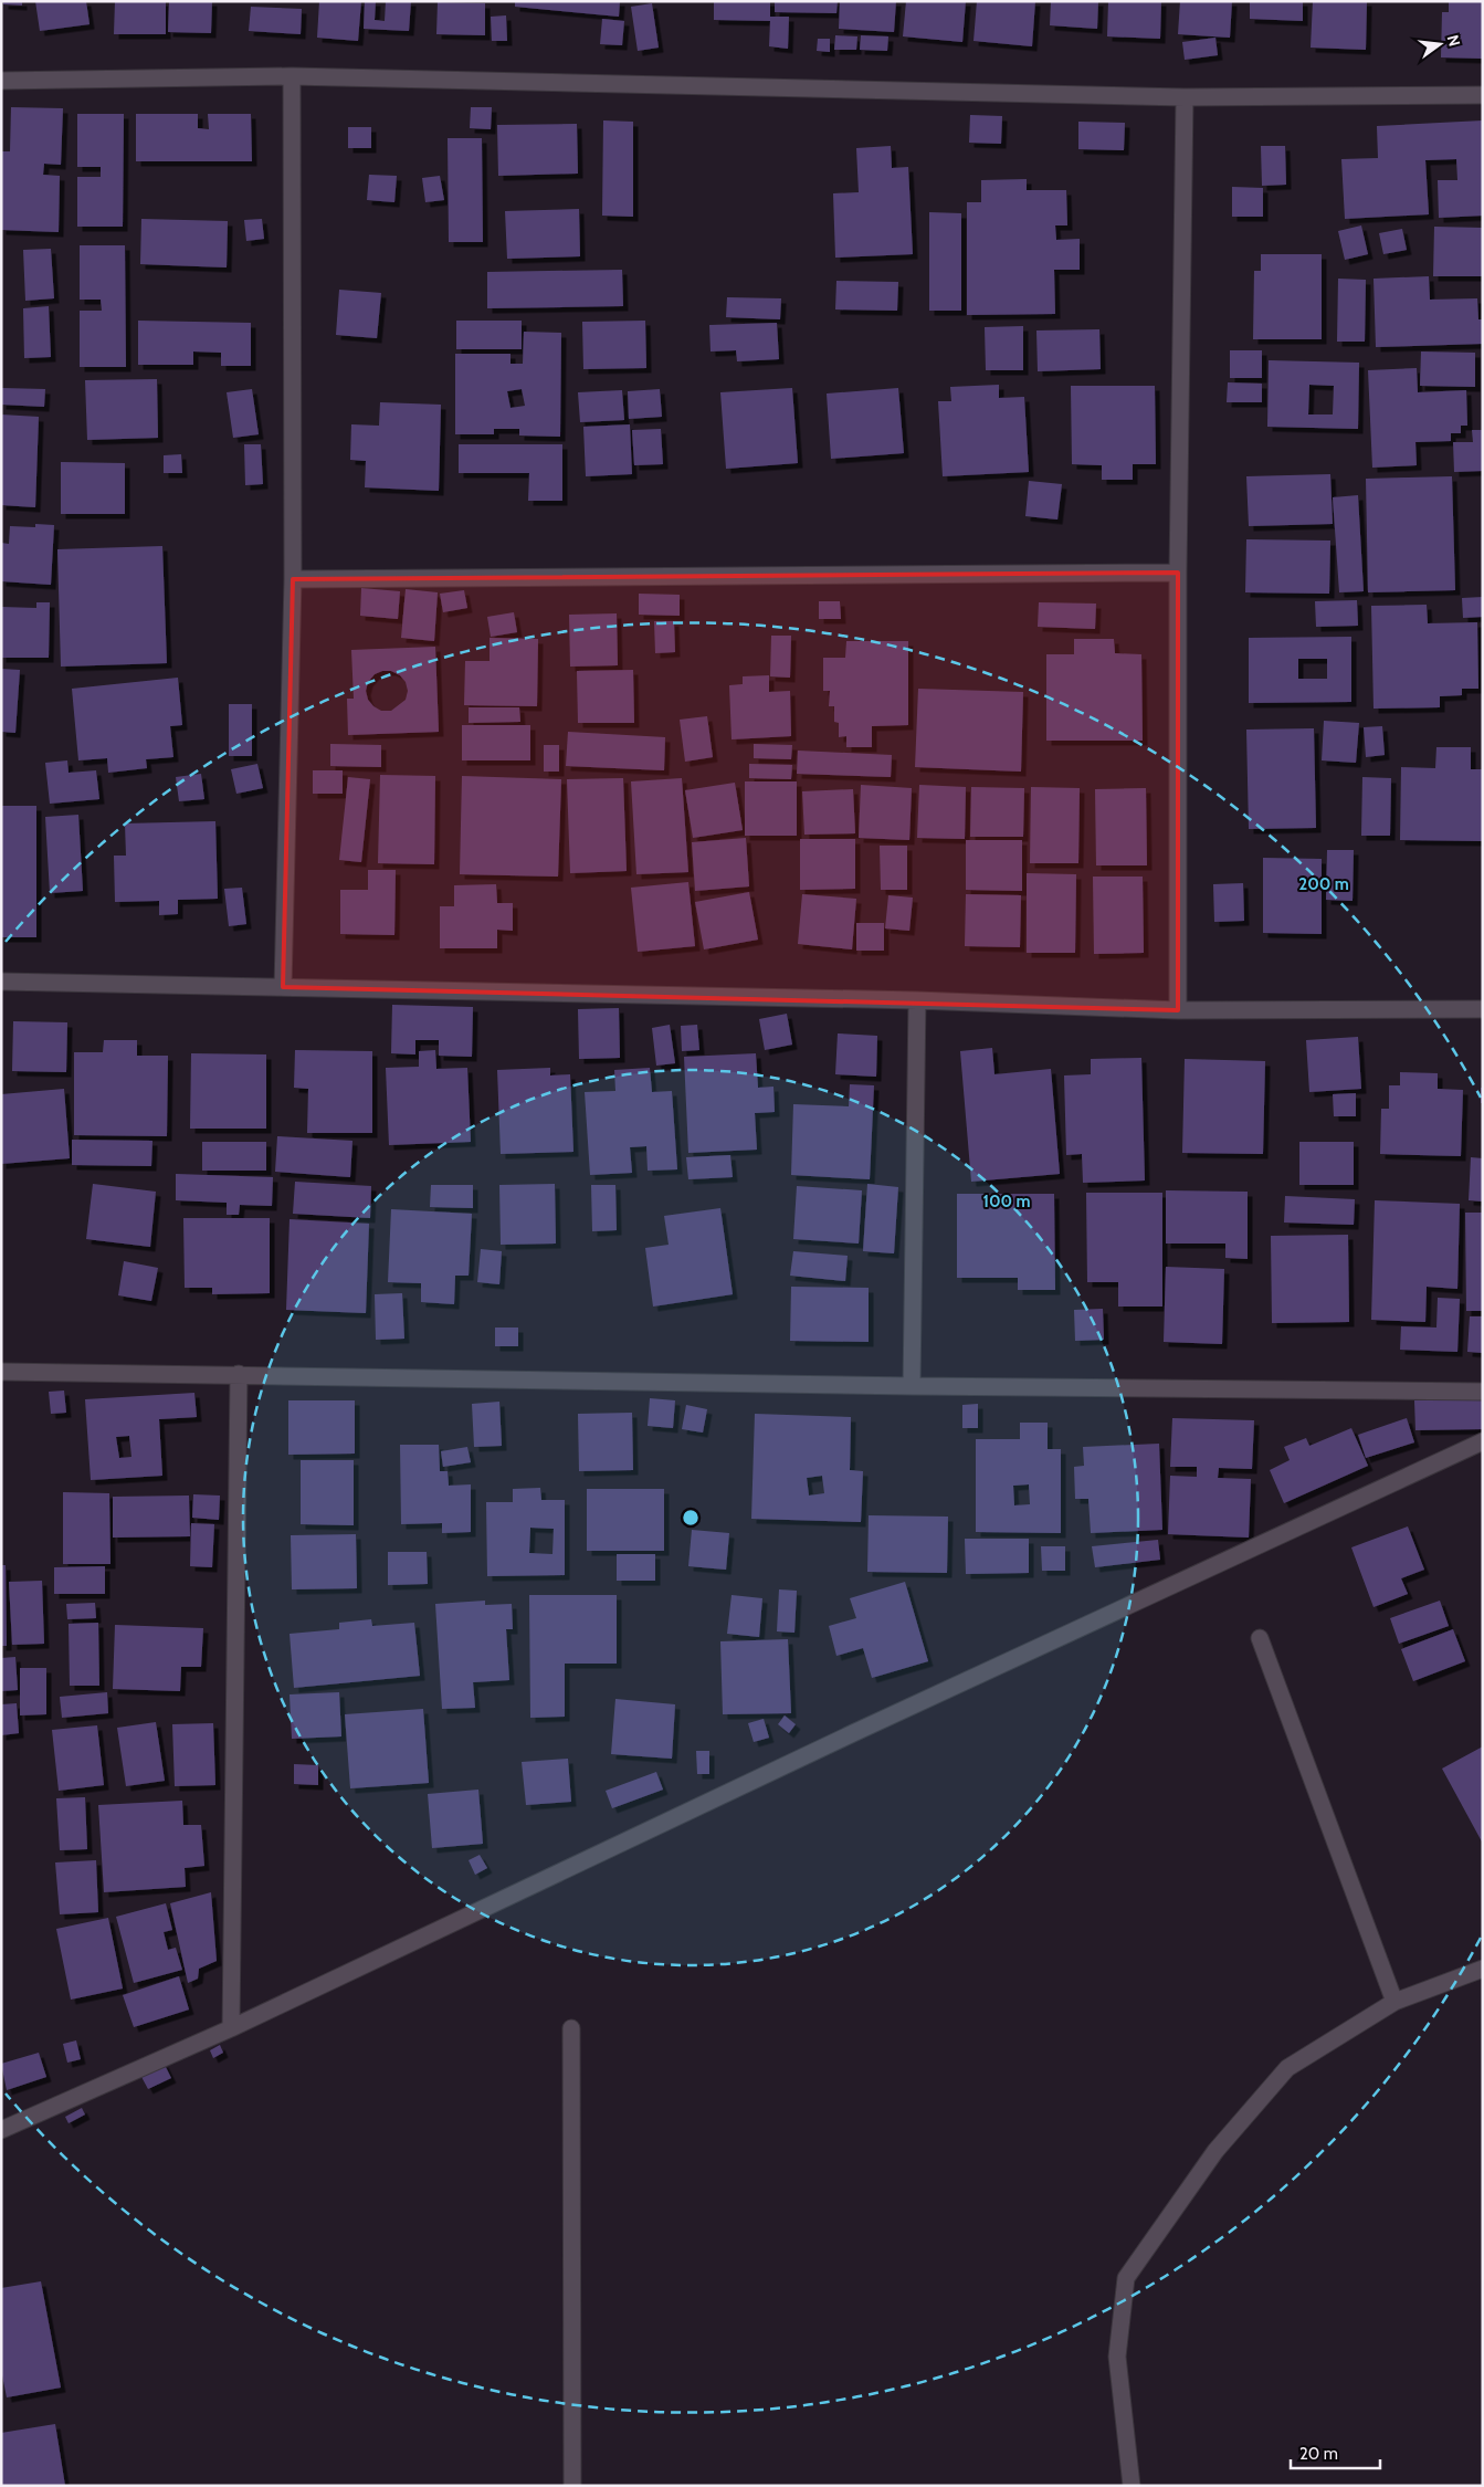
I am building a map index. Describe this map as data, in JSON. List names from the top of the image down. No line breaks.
{"scale_bar":"20 m","north":"right","rings":["200 m","100 m"]}
